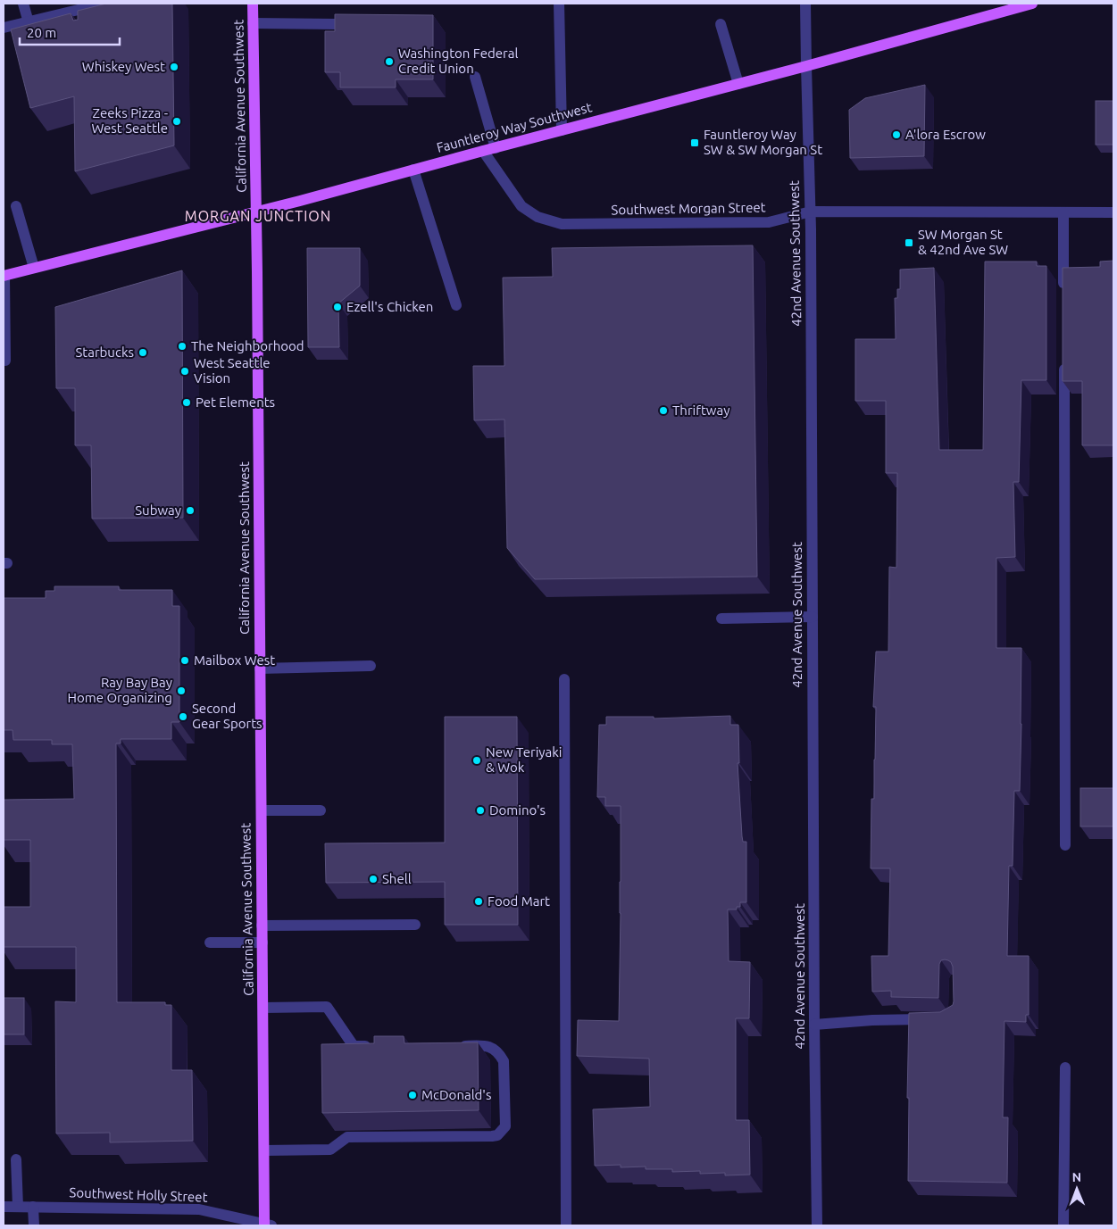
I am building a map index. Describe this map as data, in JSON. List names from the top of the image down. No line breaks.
{"streets":{"main road":["California Avenue Southwest","Fauntleroy Way Southwest"],"street":["Southwest Morgan Street","42nd Avenue Southwest","Southwest Holly Street"]},"crossings":[["California Avenue Southwest","Fauntleroy Way Southwest"],["California Avenue Southwest","Southwest Holly Street"],["Fauntleroy Way Southwest","Southwest Morgan Street"],["Fauntleroy Way Southwest","42nd Avenue Southwest"],["Southwest Morgan Street","42nd Avenue Southwest"]],"districts":["MORGAN JUNCTION"],"places":{"other":["Washington Federal Credit Union","Whiskey West","Zeeks Pizza - West Seattle","A'lora Escrow","Ezell's Chicken","The Neighborhood","Starbucks","West Seattle Vision","Pet Elements","Thriftway","Subway","Mailbox West","Ray Bay Bay Home Organizing","Second Gear Sports","New Teriyaki & Wok","Domino's","Shell","Food Mart","McDonald's"],"transit":["Fauntleroy Way SW & SW Morgan St","SW Morgan St & 42nd Ave SW"]},"scale_bar":"20 m","north":"top"}
